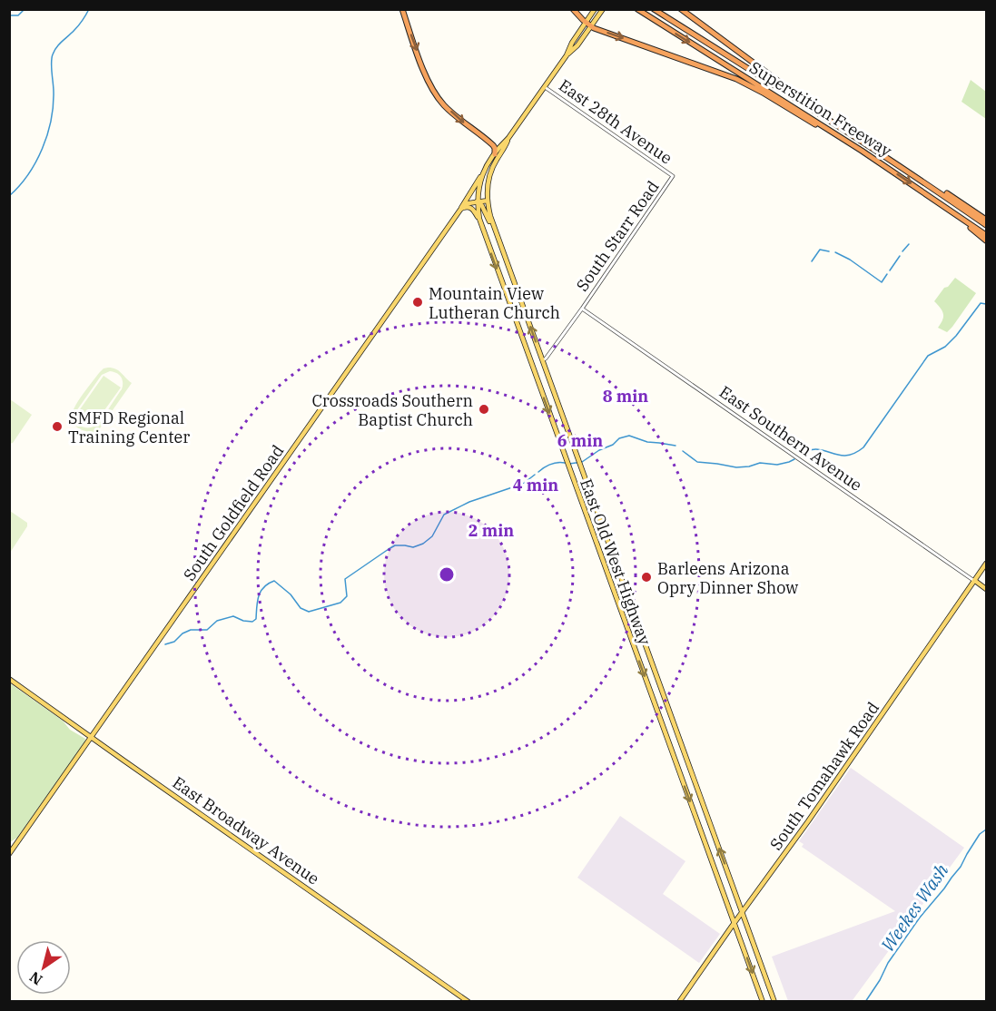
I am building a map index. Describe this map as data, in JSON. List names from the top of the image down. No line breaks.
{"streets":{"highway":["Superstition Freeway"],"main road":["East Southern Avenue","South Goldfield Road","East Old West Highway","South Tomahawk Road","East Broadway Avenue"],"street":["East 28th Avenue","South Starr Road"]},"crossings":[["East 28th Avenue","South Starr Road"],["South Starr Road","East Southern Avenue"],["South Starr Road","East Old West Highway"],["East Southern Avenue","South Tomahawk Road"],["South Goldfield Road","East Old West Highway"],["South Goldfield Road","East Broadway Avenue"],["East Old West Highway","South Tomahawk Road"]],"water":["Weekes Wash"],"places":["Mountain View Lutheran Church","Crossroads Southern Baptist Church","SMFD Regional Training Center","Barleens Arizona Opry Dinner Show"],"north":"bottom left","rings":["8 min","6 min","4 min","2 min"]}
